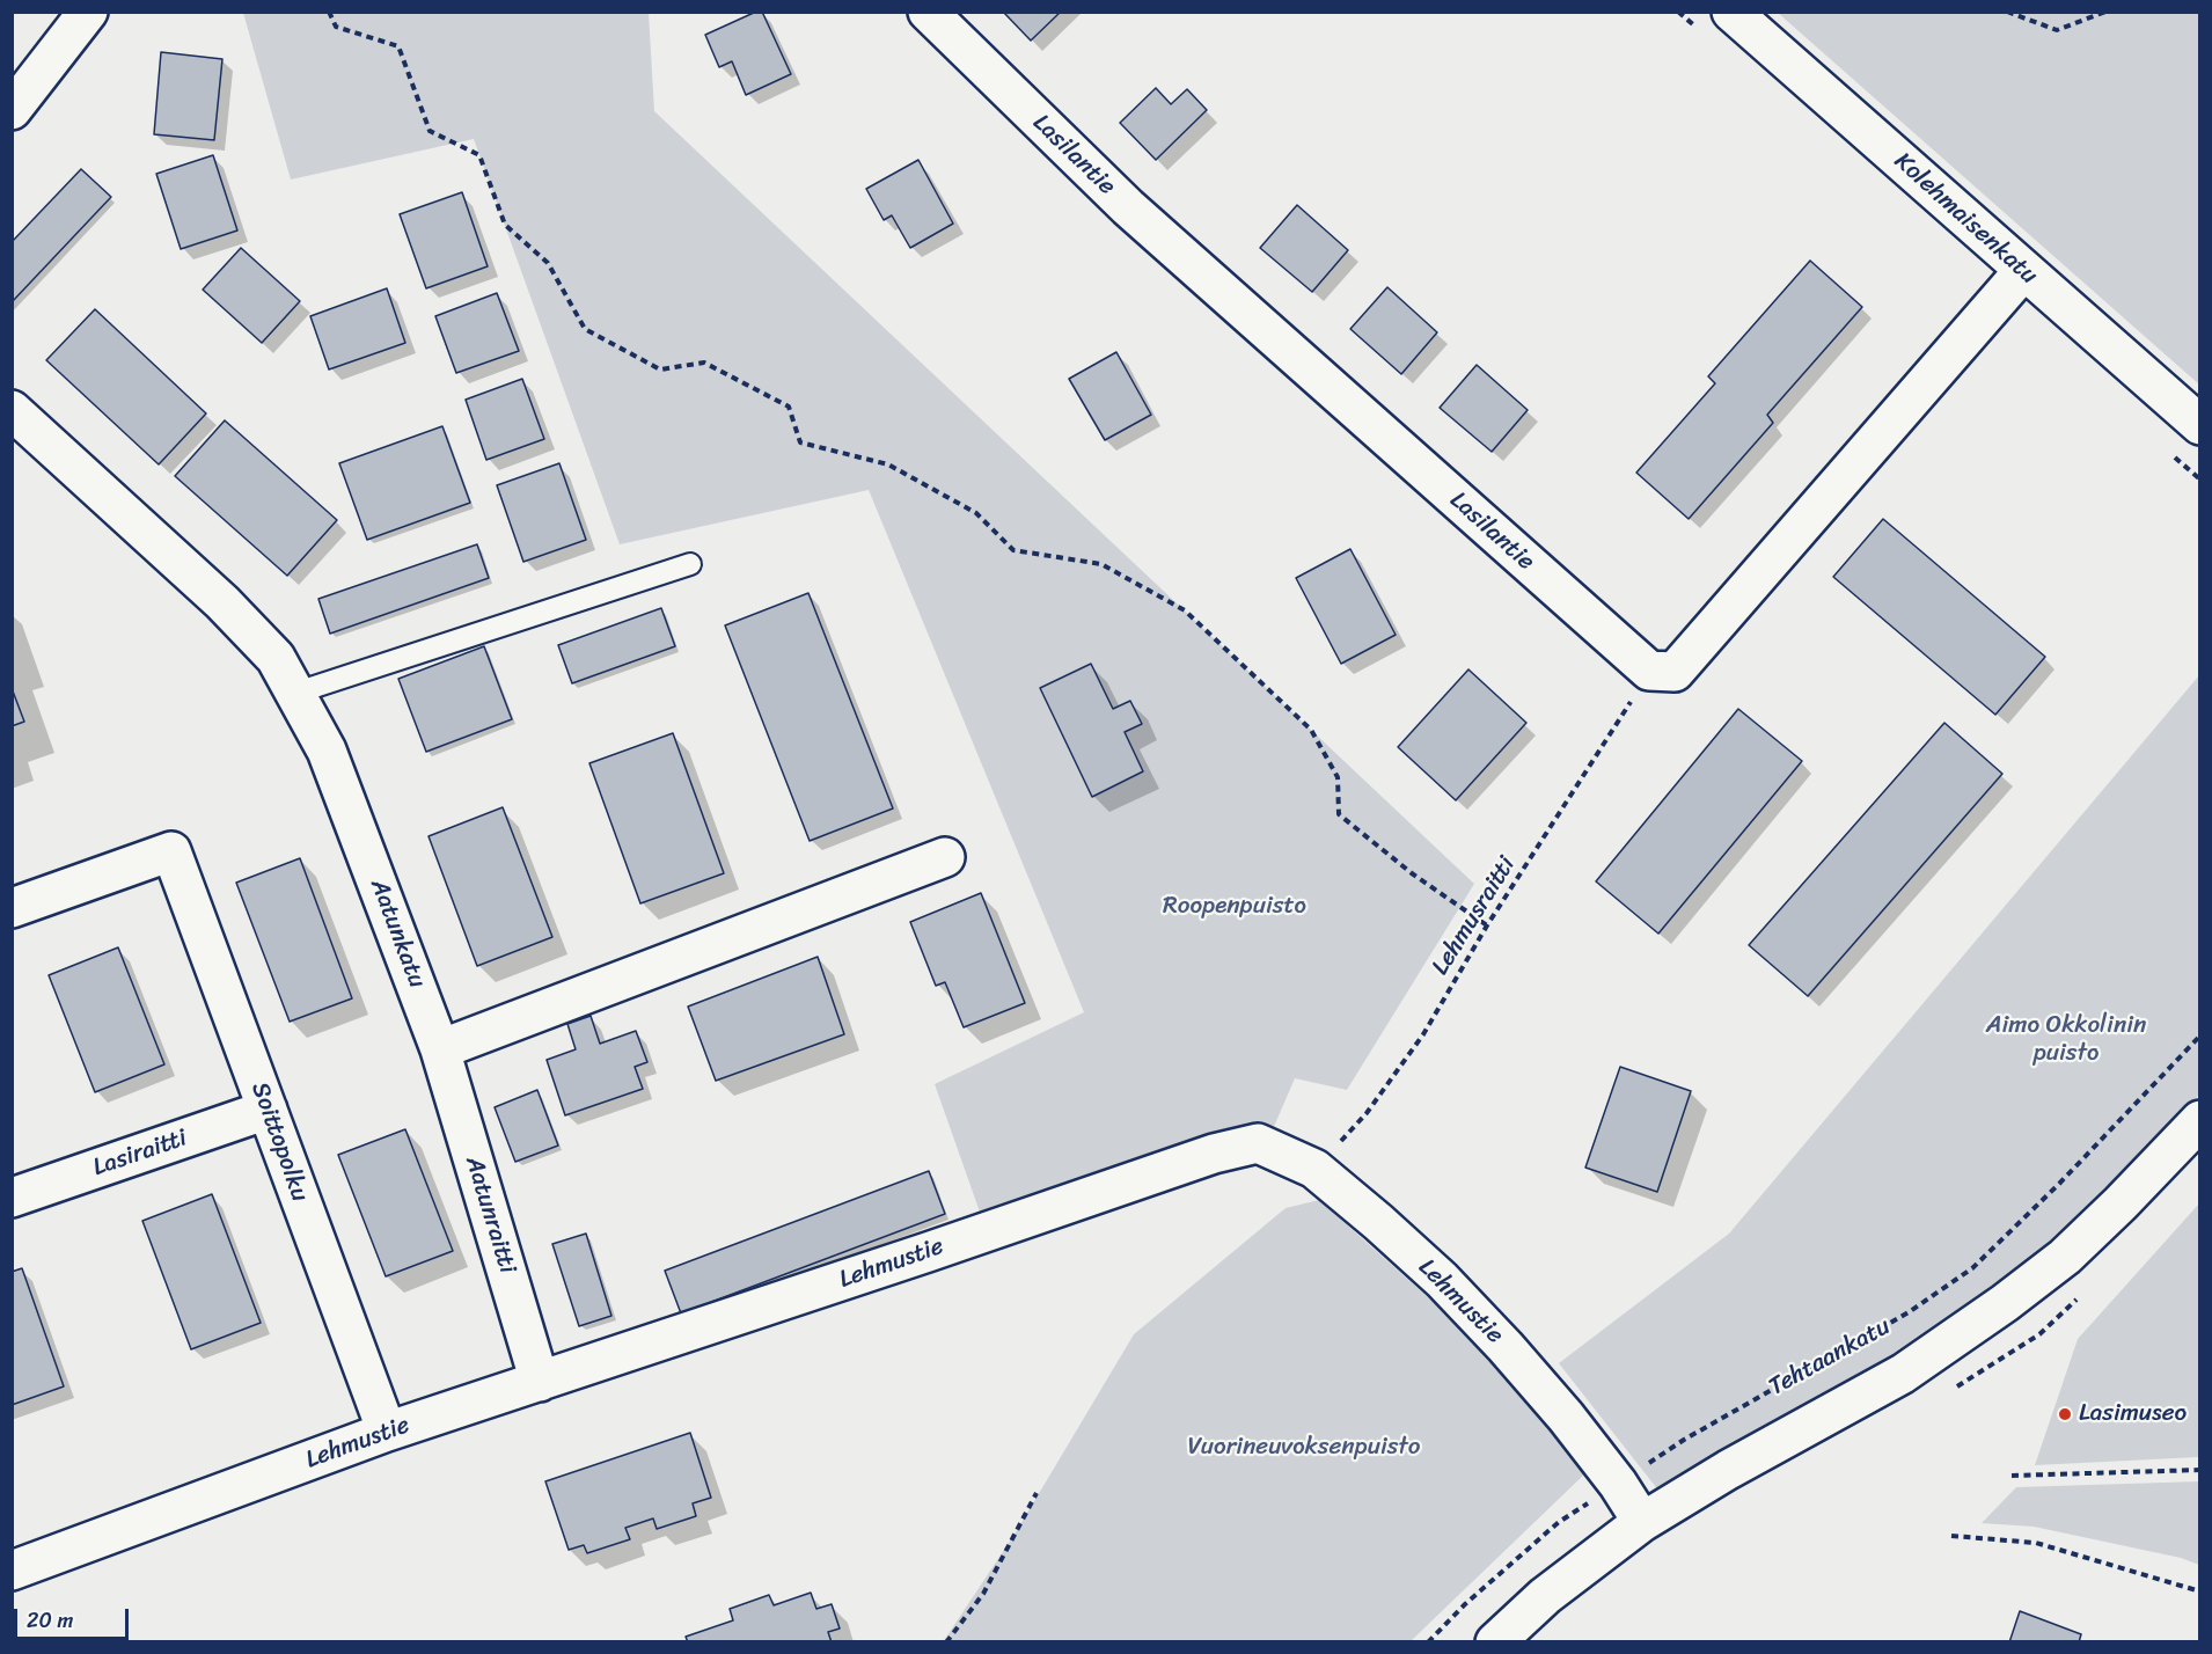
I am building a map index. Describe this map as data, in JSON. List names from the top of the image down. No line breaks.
{"streets":{"street":["Lasilantie","Kolehmaisenkatu","Aatunkatu","Soittopolku","Lasiraitti","Aatunraitti","Lehmustie","Tehtaankatu"],"path":["Lehmusraitti"]},"crossings":[["Lasilantie","Lehmusraitti"],["Lehmusraitti","Lehmustie"],["Aatunkatu","Aatunraitti"],["Soittopolku","Lasiraitti"],["Soittopolku","Lehmustie"],["Aatunraitti","Lehmustie"],["Lehmustie","Tehtaankatu"]],"parks":["Roopenpuisto","Aimo Okkolinin puisto","Vuorineuvoksenpuisto"],"places":["Lasimuseo"],"scale_bar":"20 m"}
